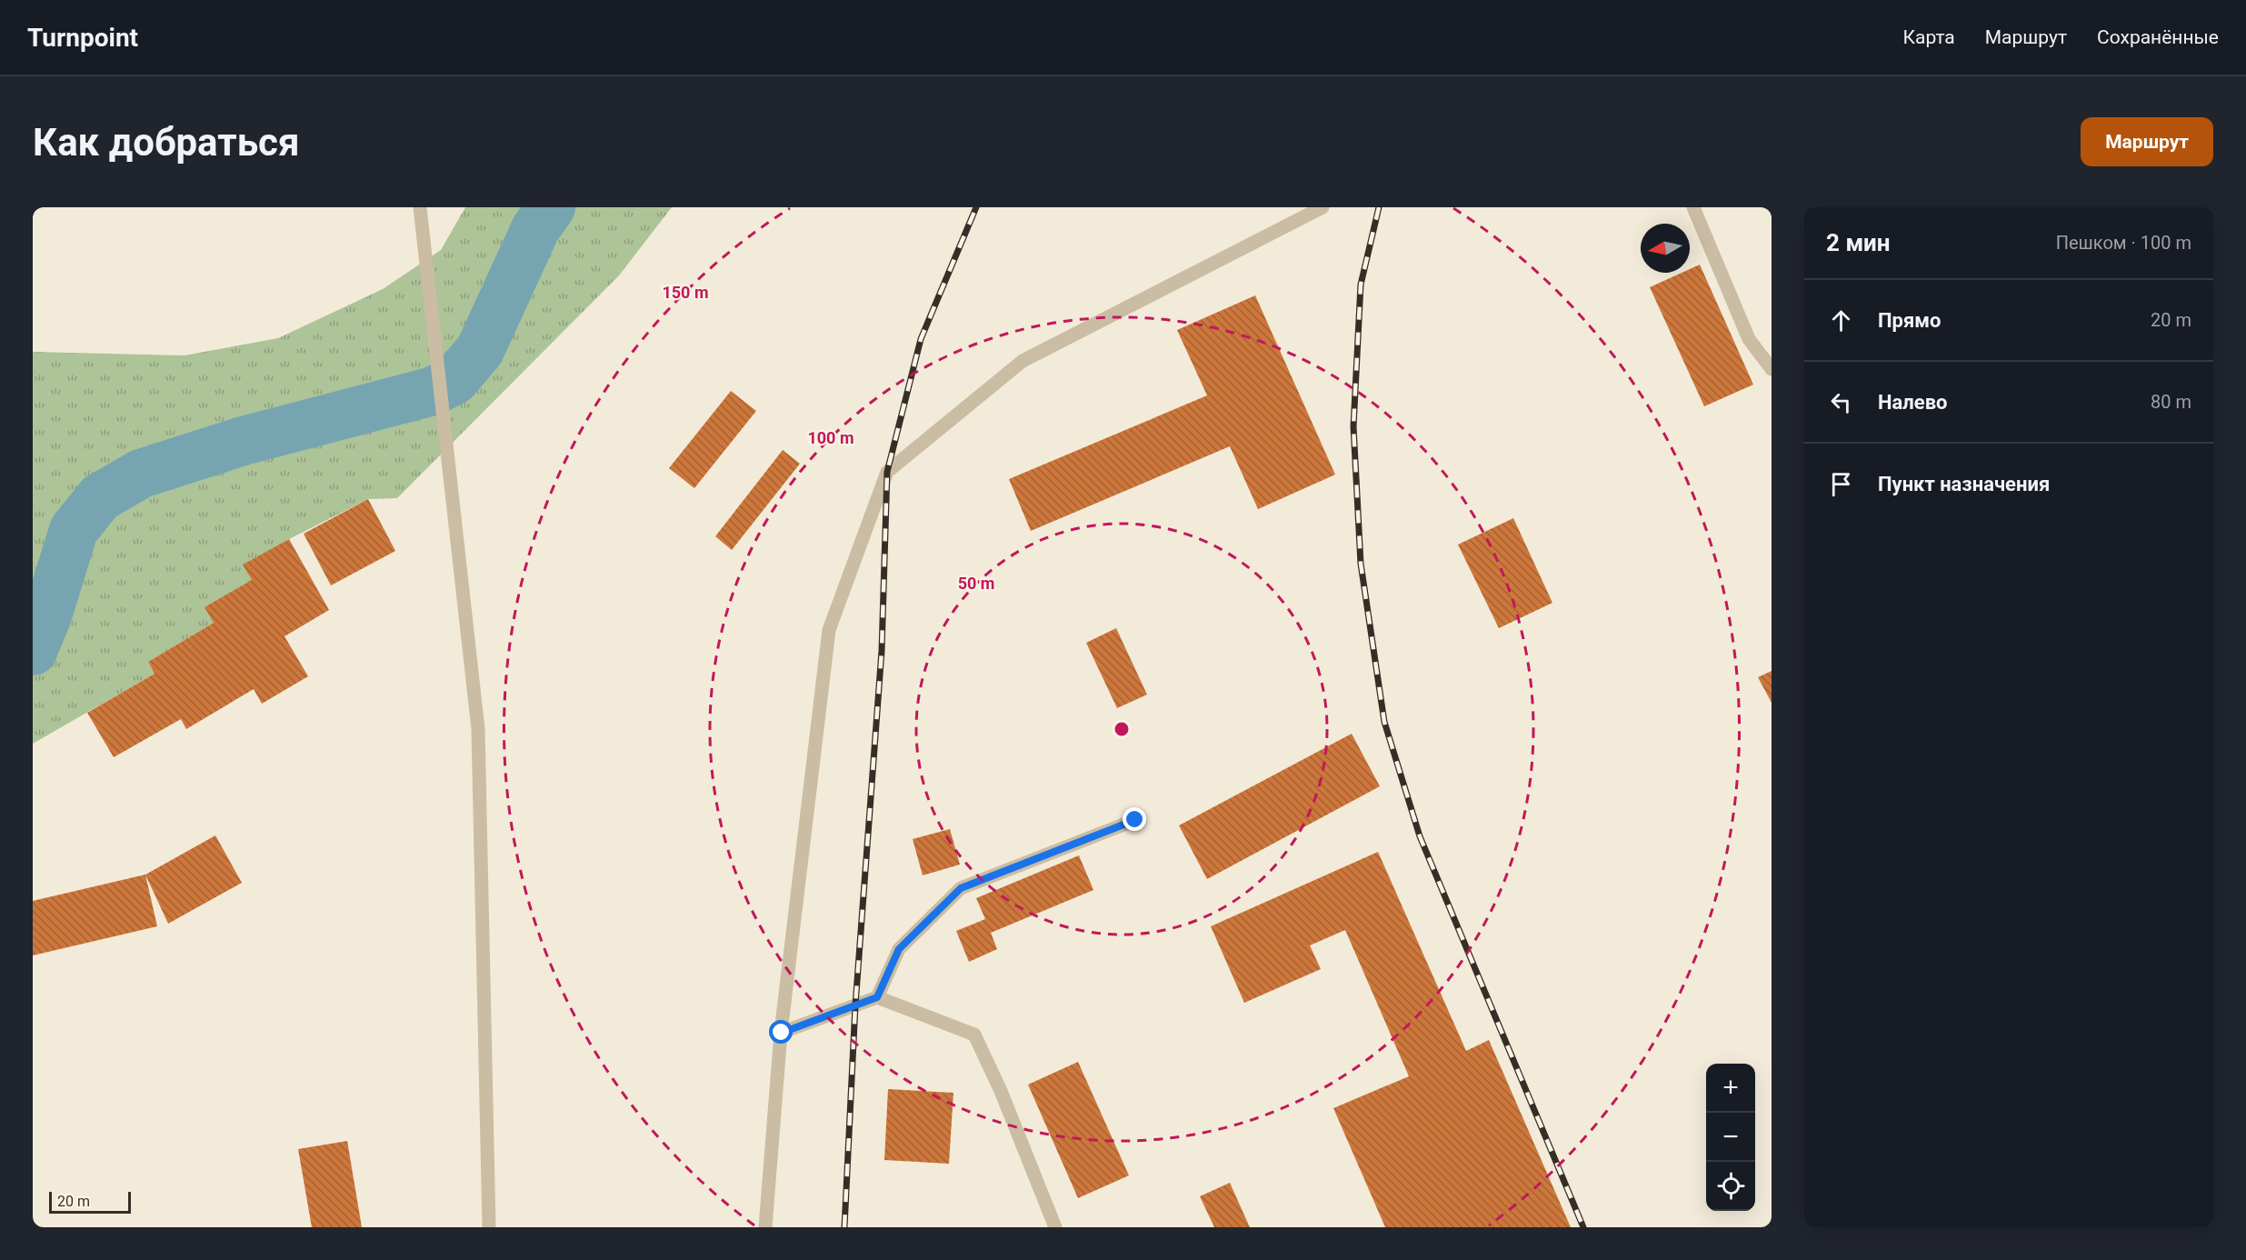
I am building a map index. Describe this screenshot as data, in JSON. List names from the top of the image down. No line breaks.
{"scale_bar":"20 m","north":"left","page":{"header":"Turnpoint","nav":["Карта","Маршрут","Сохранённые"],"buttons":"Маршрут","title":"Как добраться","heading":["2 мин","Пешком · 100 m"],"list":[["Прямо","20 m"],["Налево","80 m"],"Пункт назначения"],"map_buttons":["+","−"],"scale":"20 m"},"rings":["150 m","100 m","50 m"]}
